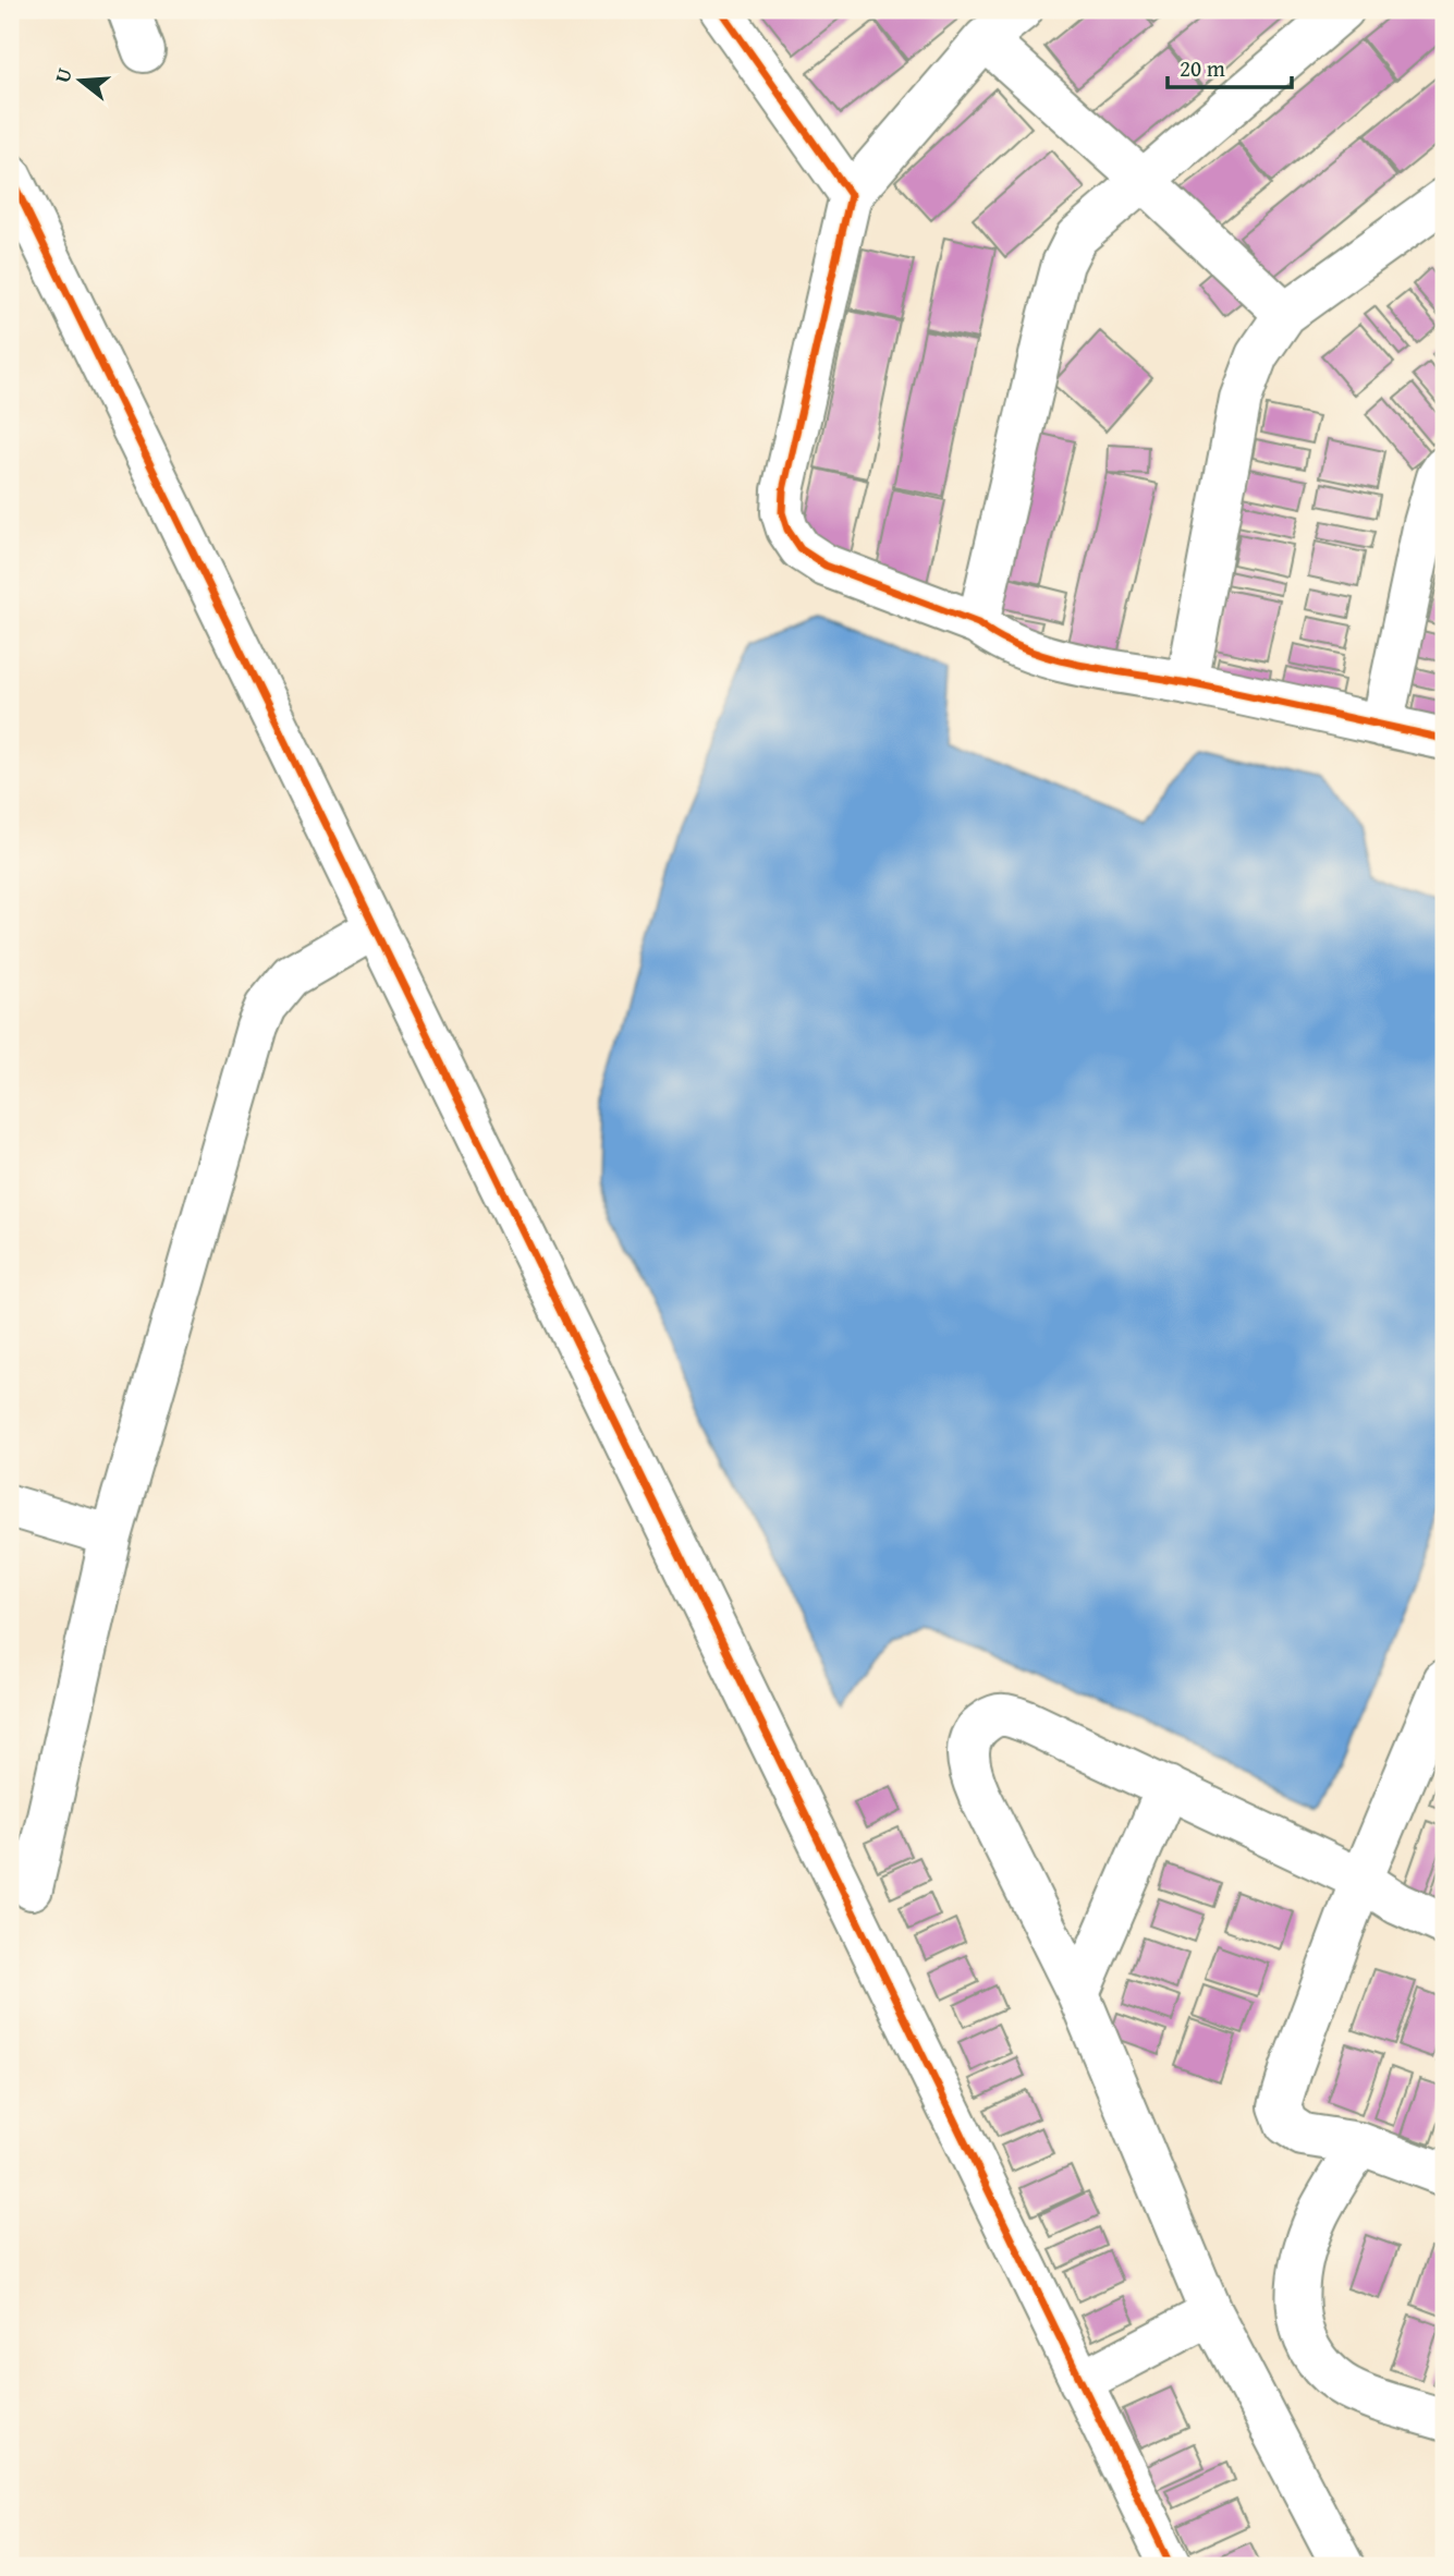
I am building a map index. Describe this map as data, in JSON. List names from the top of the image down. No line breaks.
{"scale_bar":"20 m","north":"left"}
